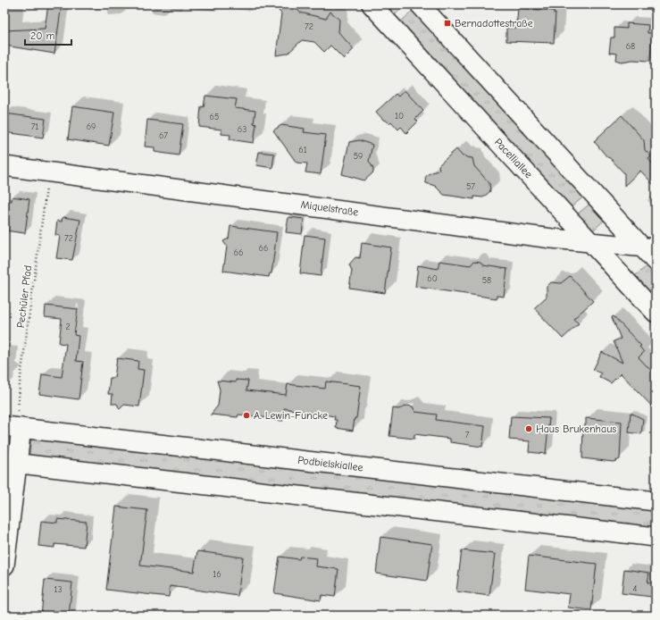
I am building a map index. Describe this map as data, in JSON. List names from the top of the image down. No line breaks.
{"streets":{"street":["Pacelliallee","Miquelstraße","Podbielskiallee"],"path":["Pechüler Pfad"]},"crossings":[["Pacelliallee","Miquelstraße"],["Pechüler Pfad","Podbielskiallee"]],"places":{"transit":["Bernadottestraße"],"other":["A. Lewin-Funcke","Haus Brukenhaus"]},"house_numbers":["72","68","10","65","71","69","63","67","61","59","57","72","66","66","60","58","2","7","16","4","13"],"scale_bar":"20 m"}
